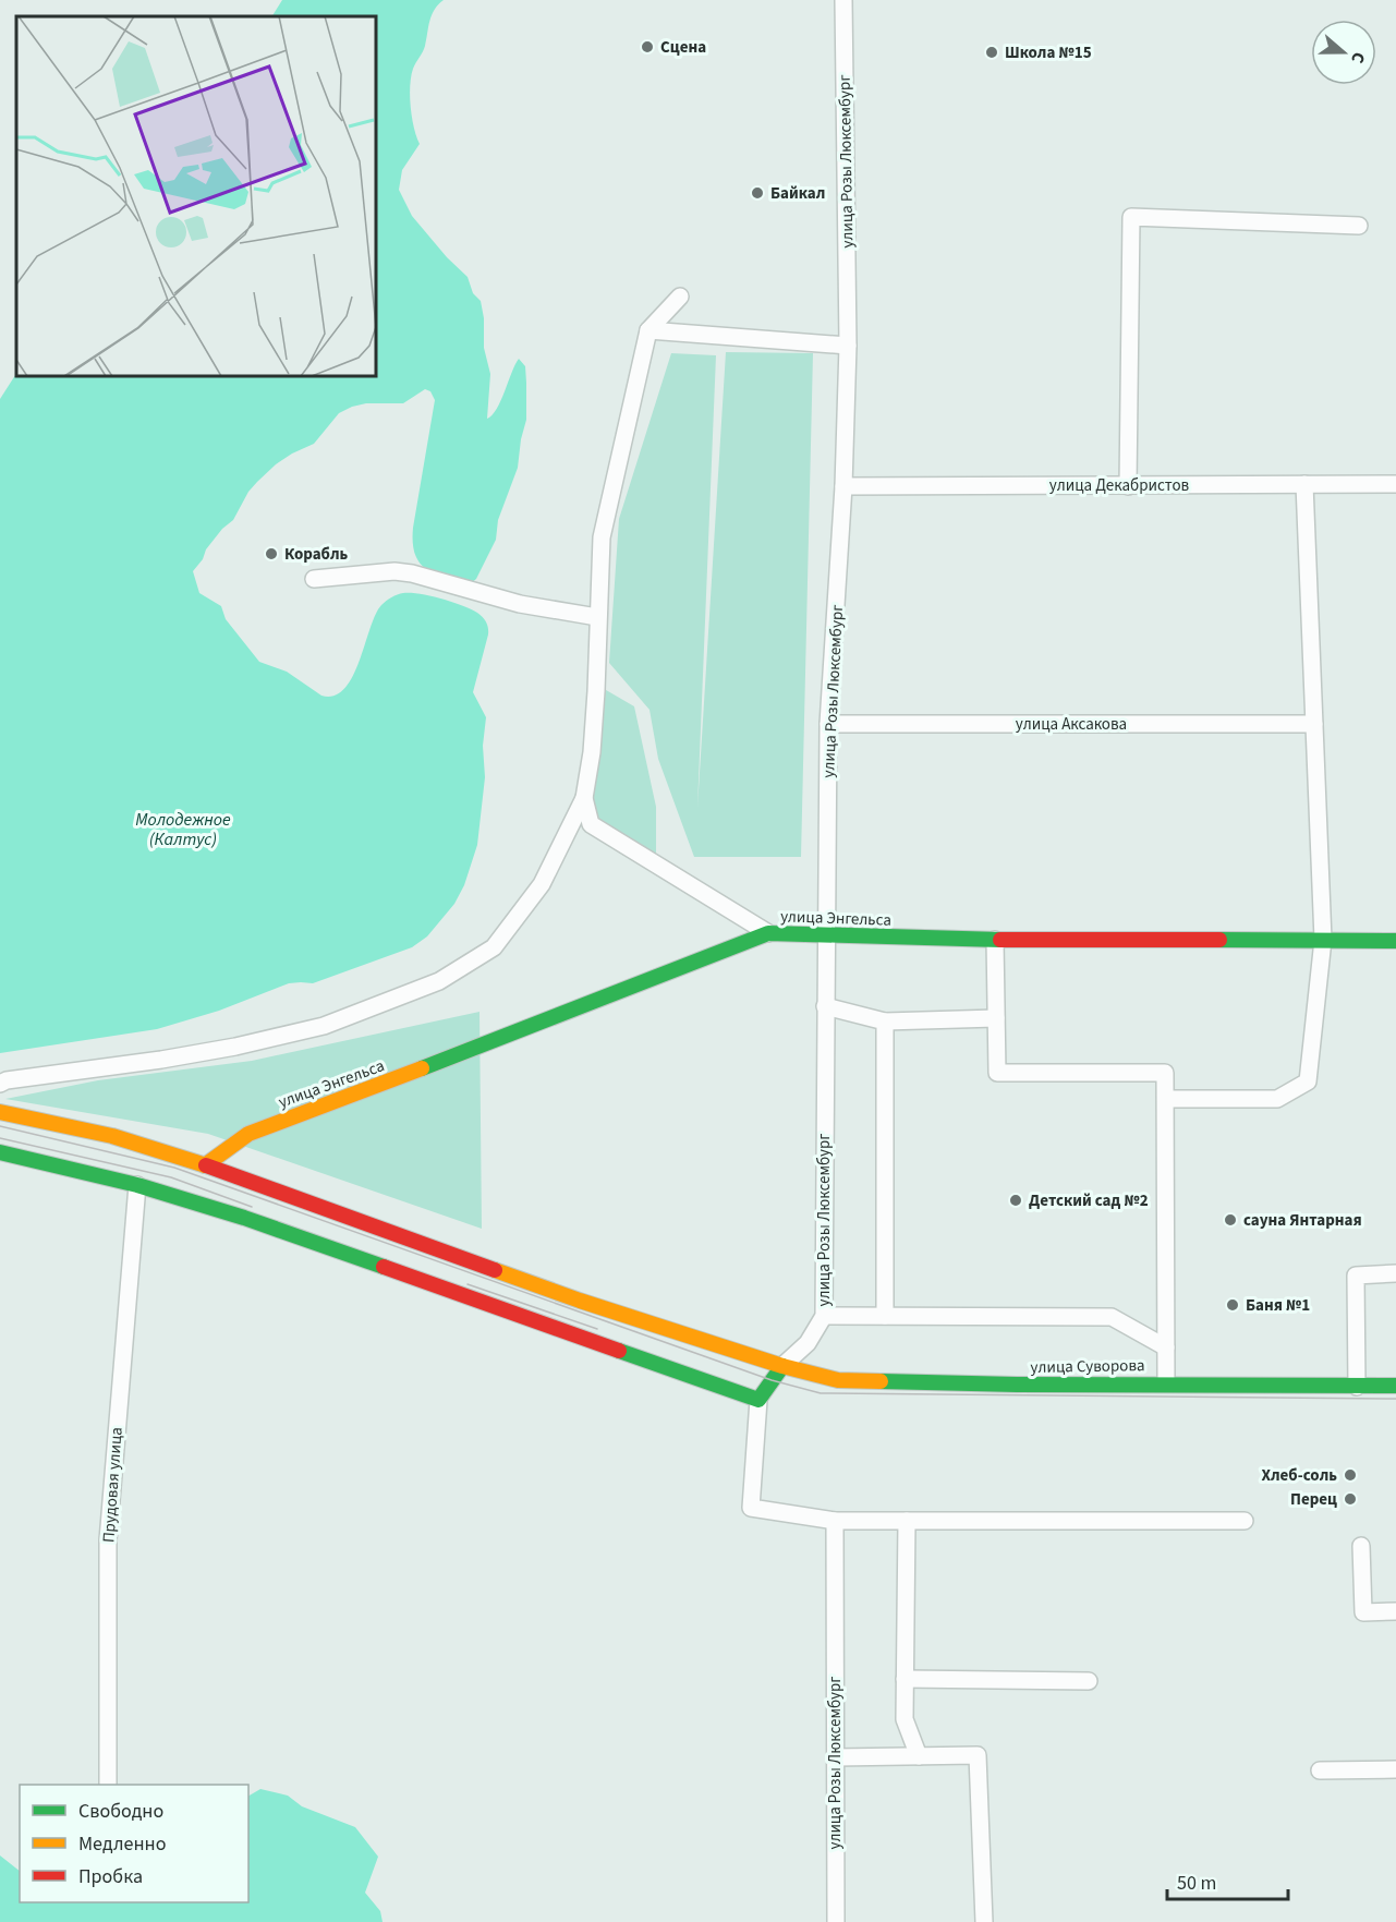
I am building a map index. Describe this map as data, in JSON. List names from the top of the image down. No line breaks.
{"streets":{"main road":["улица Энгельса","улица Суворова"],"street":["улица Розы Люксембург","улица Декабристов","улица Аксакова","Прудовая улица"]},"crossings":[["улица Розы Люксембург","улица Декабристов"],["улица Розы Люксембург","улица Аксакова"],["улица Розы Люксембург","улица Энгельса"],["улица Розы Люксембург","улица Суворова"],["улица Энгельса","улица Суворова"]],"water":["Молодежное (Калтус)"],"places":["Сцена","Школа №15","Байкал","Корабль","Детский сад №2","сауна Янтарная","Баня №1","Хлеб-соль","Перец"],"legend":["Свободно","Медленно","Пробка"],"scale_bar":"50 m","north":"right"}
